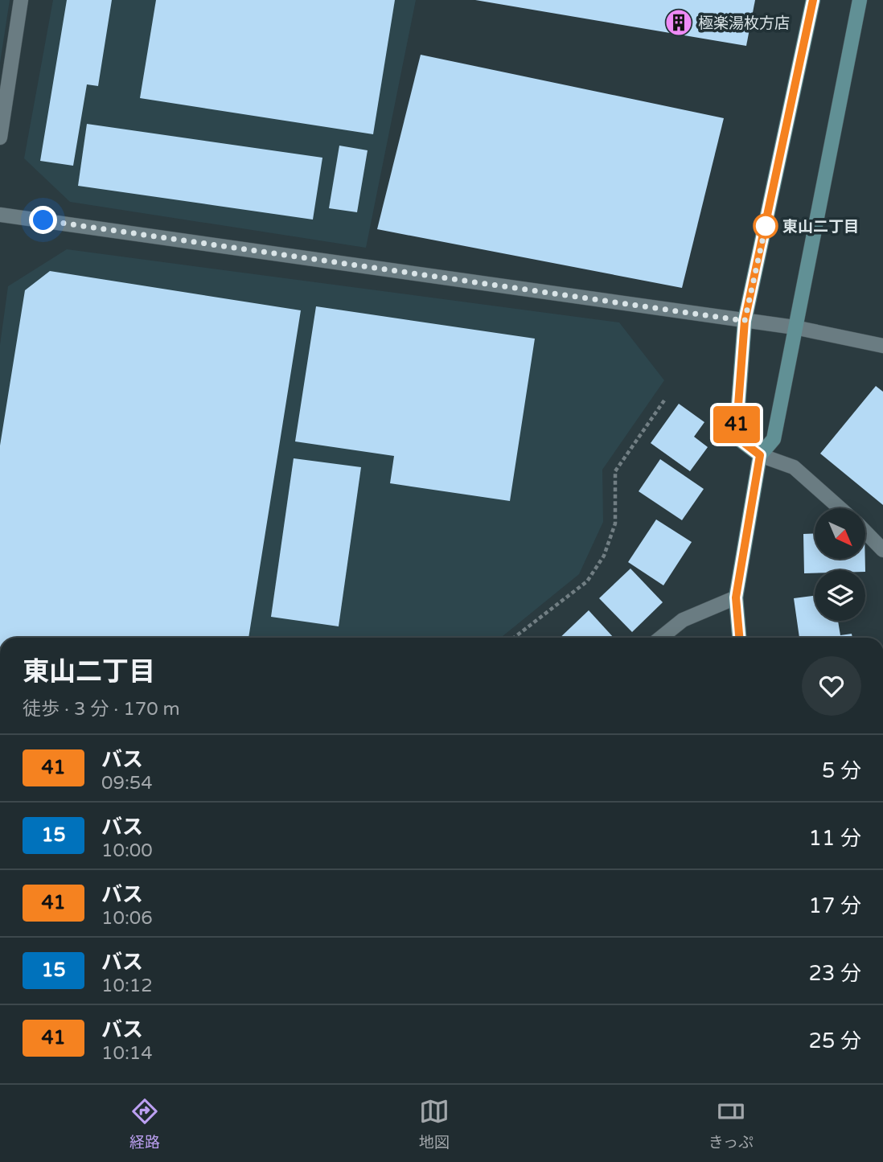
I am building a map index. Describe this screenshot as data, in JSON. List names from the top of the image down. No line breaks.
{"places":{"building":["極楽湯枚方店"],"other":["東山二丁目"]},"lines":["bus line 41"],"north":"bottom right","page":{"on_map":"41","heading":["東山二丁目","徒歩 · 3 分 · 170 m"],"list":[{"mark":"41","name":"バス","note":"09:54","value":"5 分"},{"mark":"15","name":"バス","note":"10:00","value":"11 分"},{"mark":"41","name":"バス","note":"10:06","value":"17 分"},{"mark":"15","name":"バス","note":"10:12","value":"23 分"},{"mark":"41","name":"バス","note":"10:14","value":"25 分"}],"tabs":["経路","地図","きっぷ"]}}
